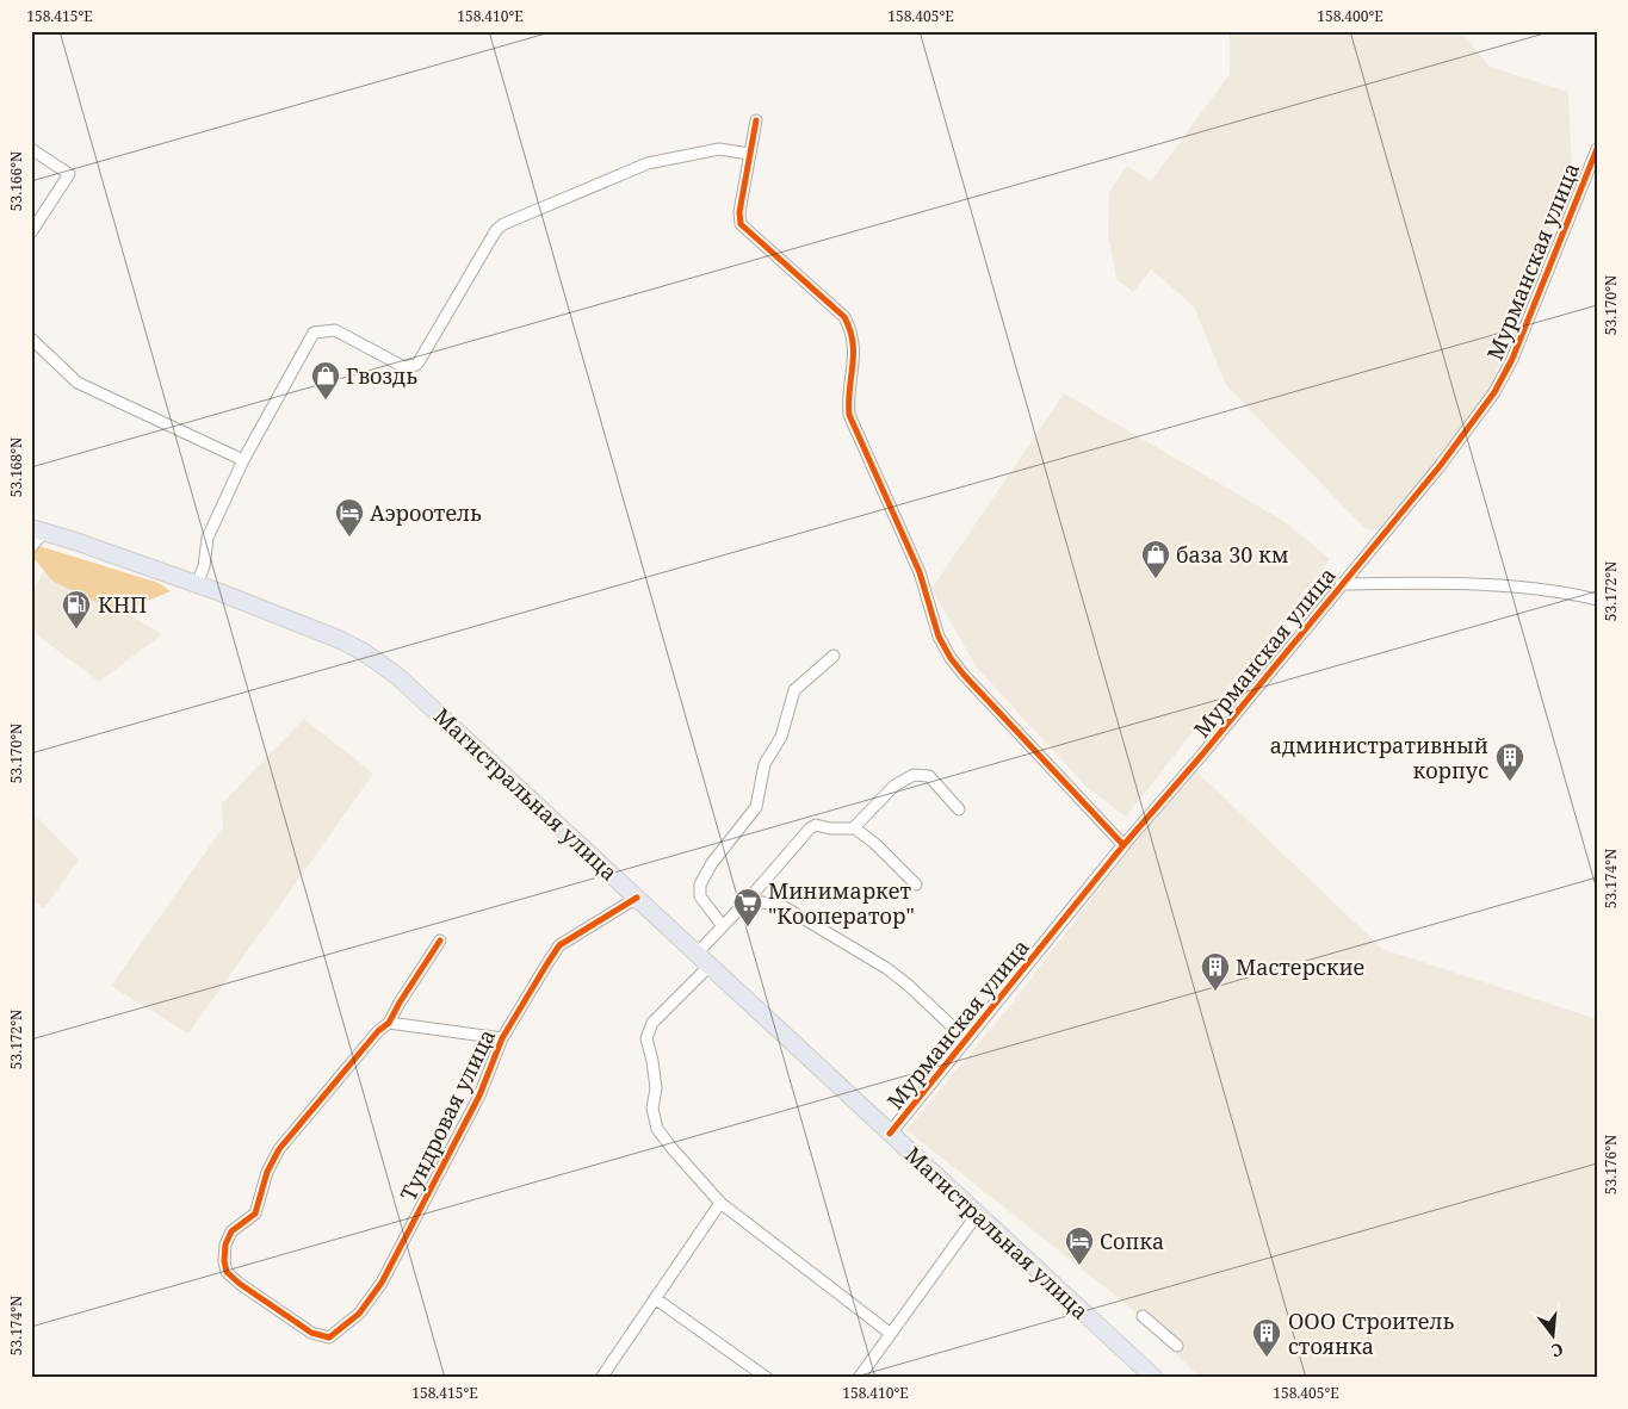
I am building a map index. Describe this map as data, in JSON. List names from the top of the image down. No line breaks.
{"streets":{"main road":["Магистральная улица"],"street":["Мурманская улица","Тундровая улица"]},"crossings":[["Мурманская улица","Магистральная улица"],["Магистральная улица","Тундровая улица"]],"places":{"shop":["Гвоздь","база 30 км"],"hotel":["Аэроотель","Сопка"],"fuel station":["КНП"],"building":["административный корпус","Мастерские","ООО Строитель стоянка"],"supermarket":["Минимаркет \"Кооператор\""]},"north":"bottom","coordinates":["158.415°E","158.410°E","158.405°E","158.400°E","53.166°N","53.170°N","53.168°N","53.172°N","53.174°N","53.176°N"]}
